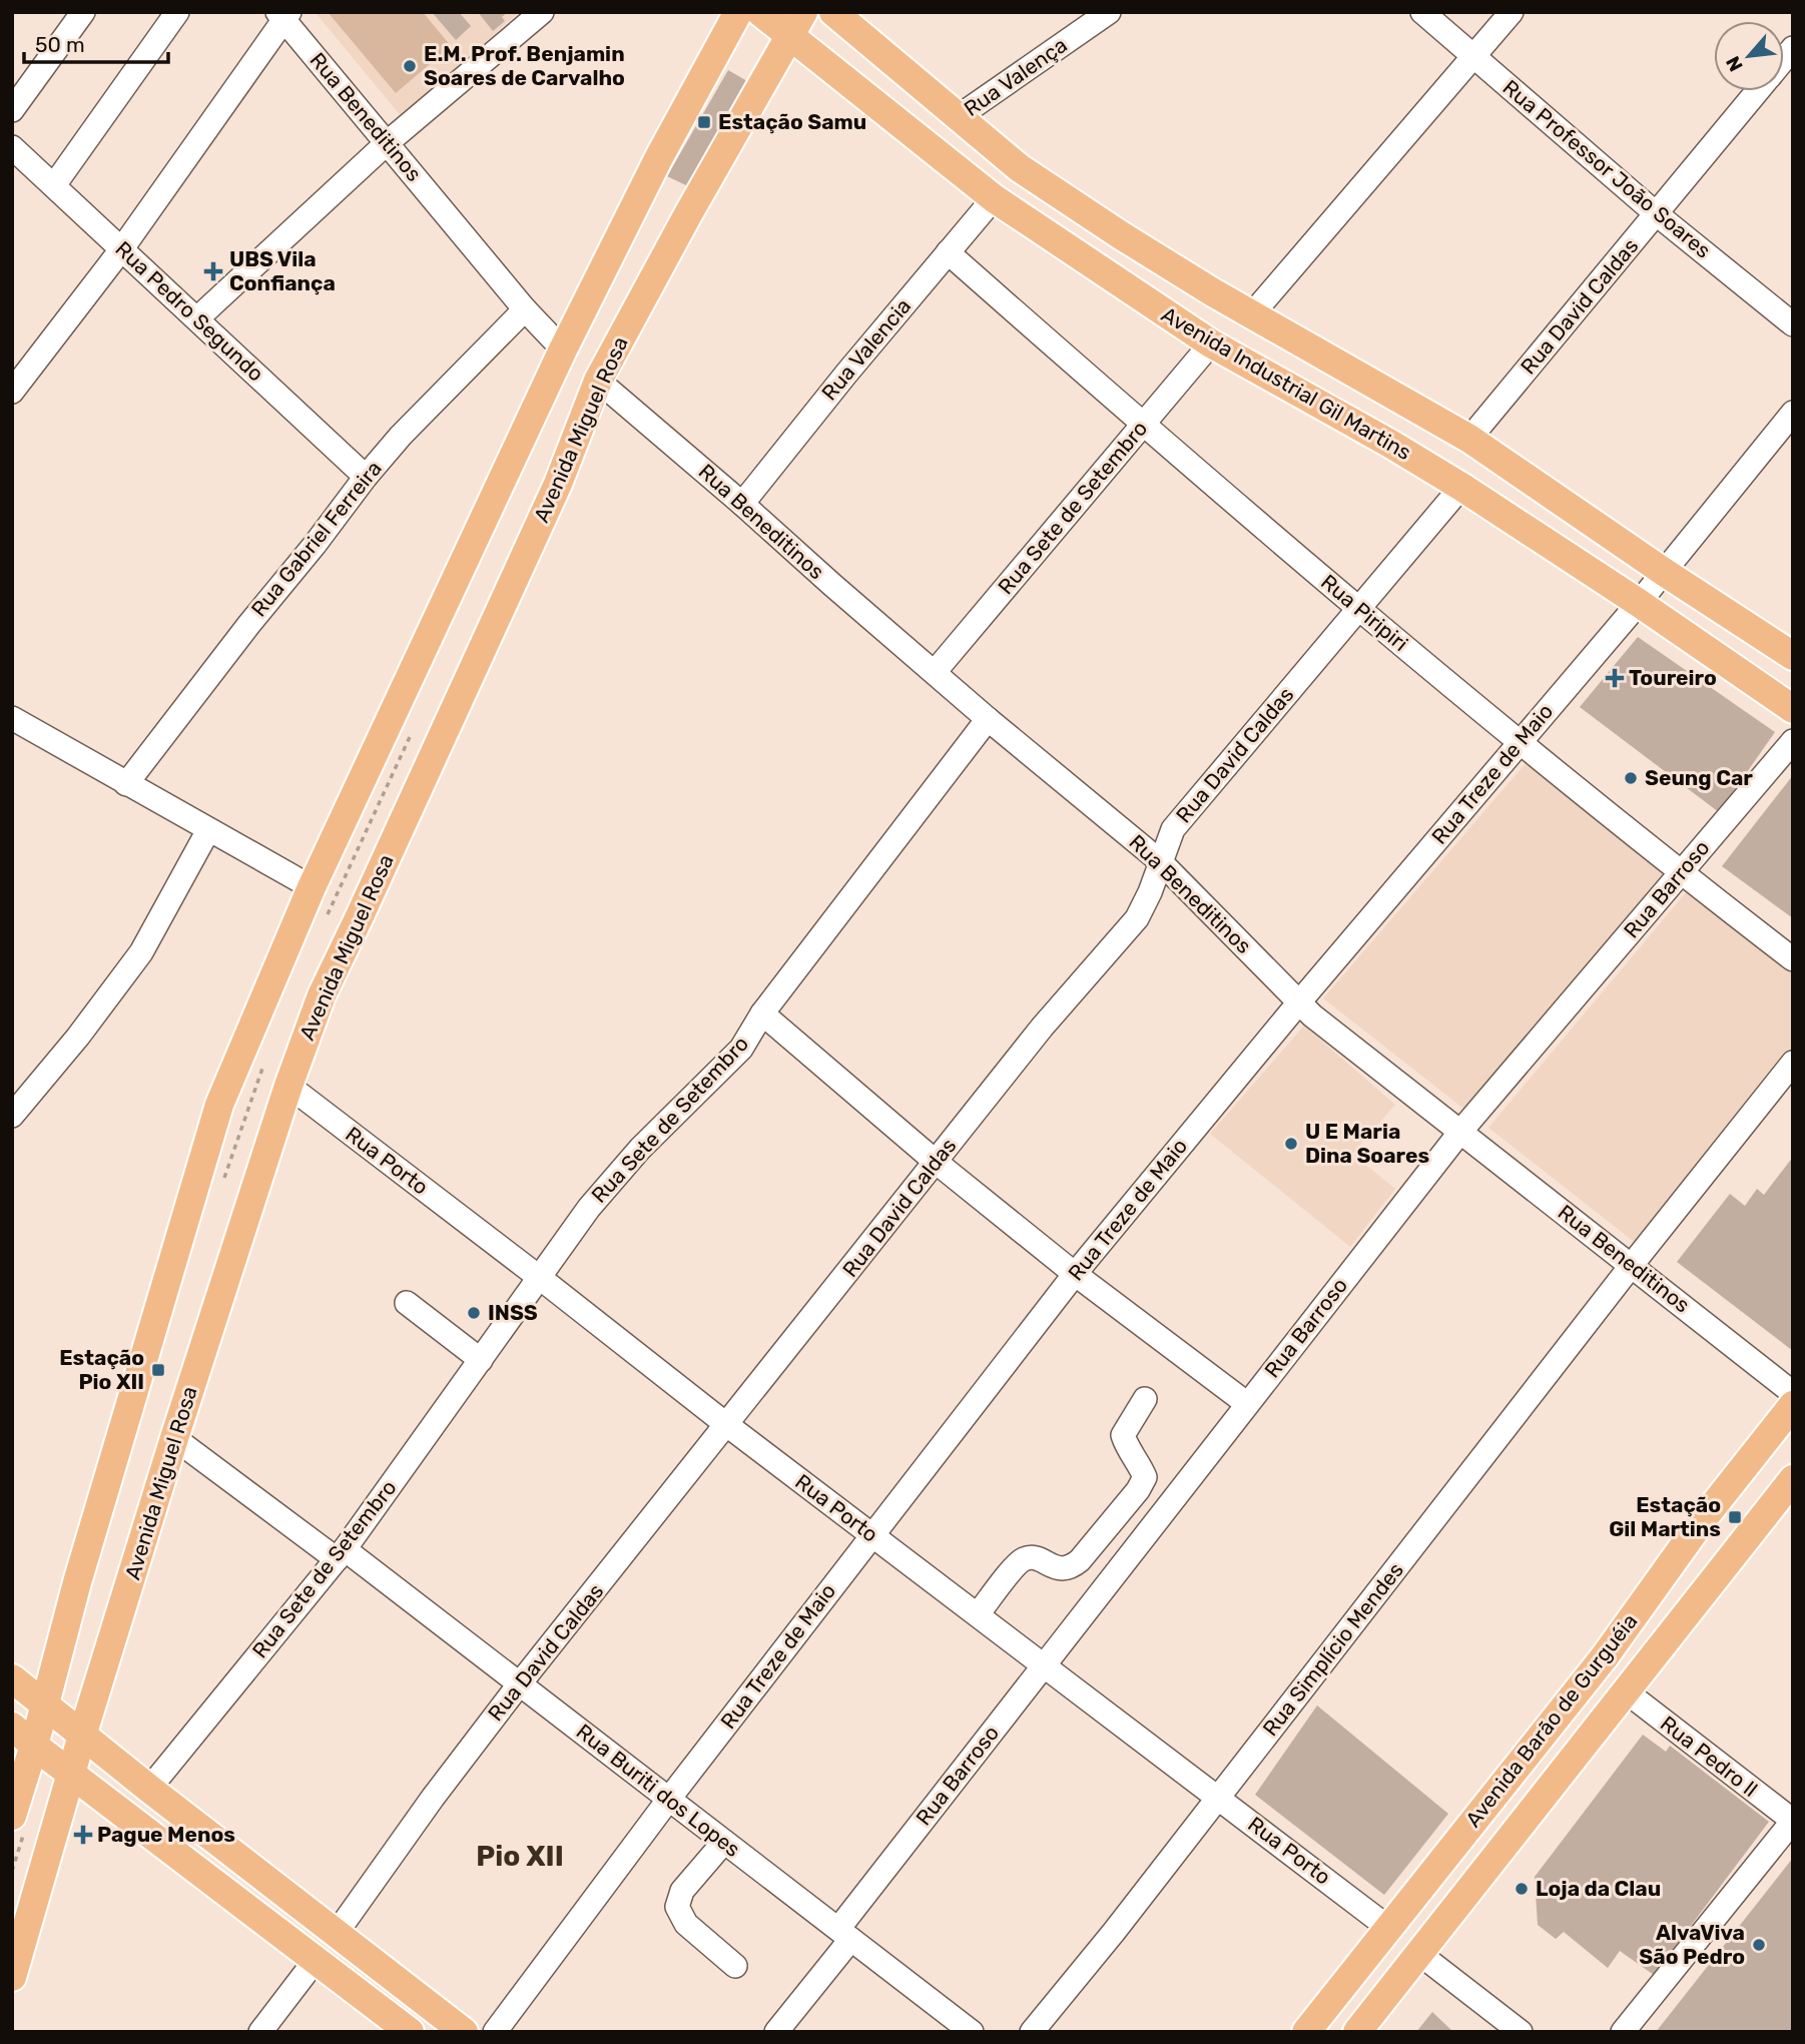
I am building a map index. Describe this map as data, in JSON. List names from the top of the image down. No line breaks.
{"streets":{"main road":["Avenida Industrial Gil Martins","Avenida Miguel Rosa","Avenida Barão de Gurguéia"],"street":["Rua Valença","Rua Beneditinos","Rua Professor João Soares","Rua David Caldas","Rua Pedro Segundo","Rua Valencia","Rua Sete de Setembro","Rua Gabriel Ferreira","Rua Piripiri","Rua Treze de Maio","Rua Barroso","Rua Porto","Rua Simplício Mendes","Rua Pedro ll","Rua Buriti dos Lopes"]},"crossings":[["Rua Valença","Avenida Industrial Gil Martins"],["Rua Beneditinos","Rua David Caldas"],["Rua Beneditinos","Rua Valencia"],["Rua Beneditinos","Avenida Miguel Rosa"],["Rua Beneditinos","Rua Sete de Setembro"],["Rua Beneditinos","Rua Gabriel Ferreira"],["Rua Beneditinos","Rua Treze de Maio"],["Rua Beneditinos","Rua Barroso"],["Rua Beneditinos","Rua Simplício Mendes"],["Rua Professor João Soares","Rua David Caldas"],["Rua David Caldas","Avenida Industrial Gil Martins"],["Rua David Caldas","Rua Piripiri"],["Rua David Caldas","Rua Porto"],["Rua David Caldas","Rua Buriti dos Lopes"],["Rua Pedro Segundo","Rua Gabriel Ferreira"],["Rua Valencia","Avenida Industrial Gil Martins"],["Rua Valencia","Rua Piripiri"],["Avenida Industrial Gil Martins","Avenida Miguel Rosa"],["Avenida Industrial Gil Martins","Rua Sete de Setembro"],["Avenida Industrial Gil Martins","Rua Treze de Maio"],["Avenida Miguel Rosa","Rua Porto"],["Avenida Miguel Rosa","Rua Buriti dos Lopes"],["Rua Sete de Setembro","Rua Piripiri"],["Rua Sete de Setembro","Rua Porto"],["Rua Sete de Setembro","Rua Buriti dos Lopes"],["Rua Piripiri","Rua Treze de Maio"],["Rua Piripiri","Rua Barroso"],["Rua Treze de Maio","Rua Porto"],["Rua Treze de Maio","Rua Buriti dos Lopes"],["Rua Barroso","Rua Porto"],["Rua Barroso","Rua Buriti dos Lopes"],["Rua Porto","Rua Simplício Mendes"],["Rua Porto","Avenida Barão de Gurguéia"],["Avenida Barão de Gurguéia","Rua Pedro ll"]],"districts":["Pio XII"],"places":{"other":["E.M. Prof. Benjamin Soares de Carvalho","Seung Car","U E Maria Dina Soares","INSS","Loja da Clau","AlvaViva São Pedro"],"transit":["Estação Samu","Estação Pio XII","Estação Gil Martins"],"health":["UBS Vila Confiança","Toureiro","Pague Menos"]},"scale_bar":"50 m","north":"bottom left"}
